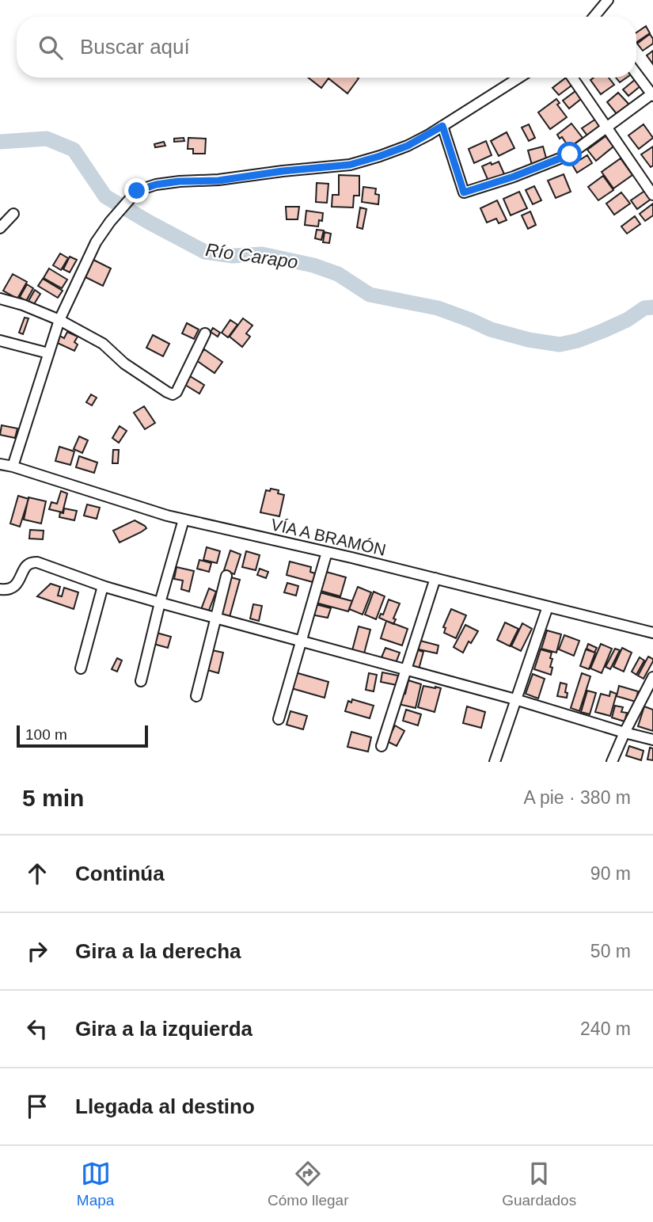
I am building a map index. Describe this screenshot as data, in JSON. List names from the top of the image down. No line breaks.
{"streets":{"street":["VÍA A BRAMÓN"]},"water":["Río Carapo"],"scale_bar":"100 m","page":{"search":"Buscar aquí","scale":"100 m","heading":["5 min","A pie · 380 m"],"list":[["Continúa","90 m"],["Gira a la derecha","50 m"],["Gira a la izquierda","240 m"],"Llegada al destino"],"nav":["Mapa","Cómo llegar","Guardados"]}}
